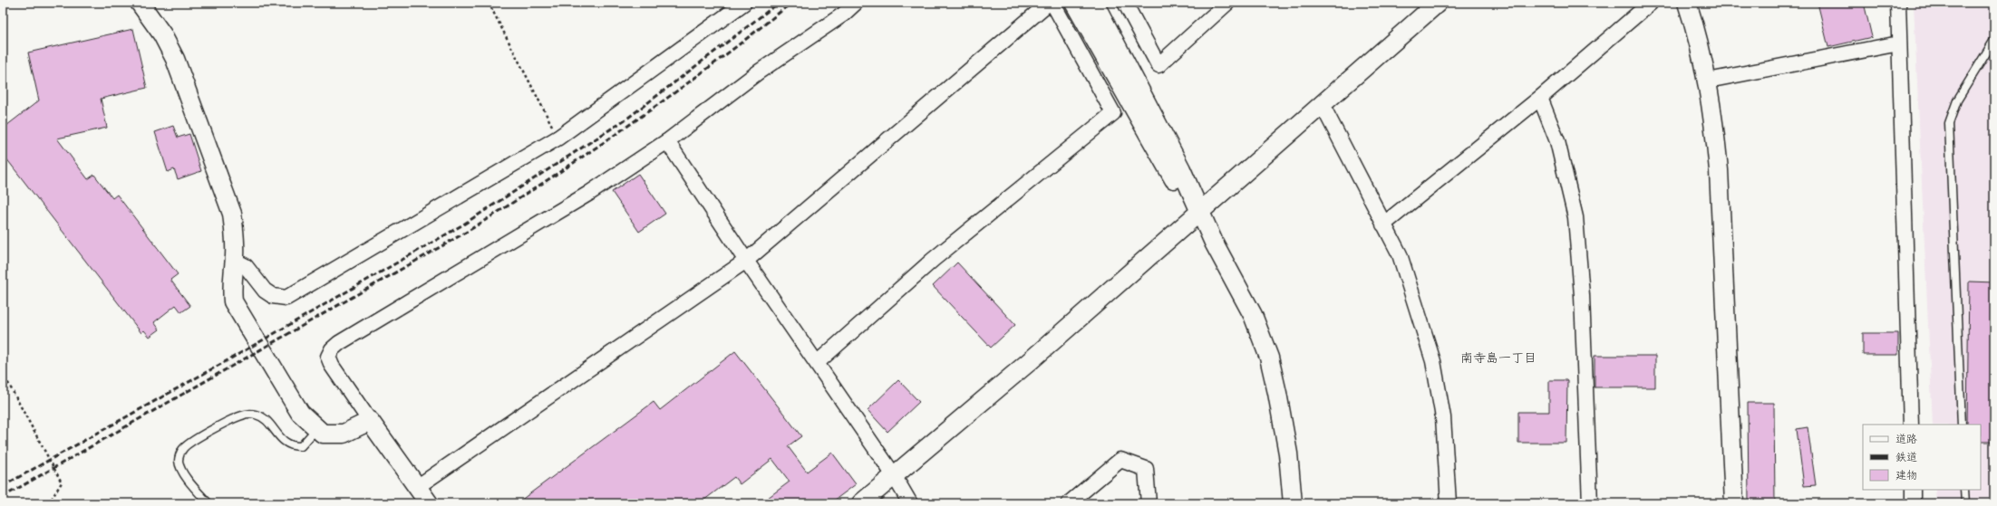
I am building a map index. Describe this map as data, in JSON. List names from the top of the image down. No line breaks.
{"districts":["南寺島一丁目"],"legend":["道路","鉄道","建物"]}
